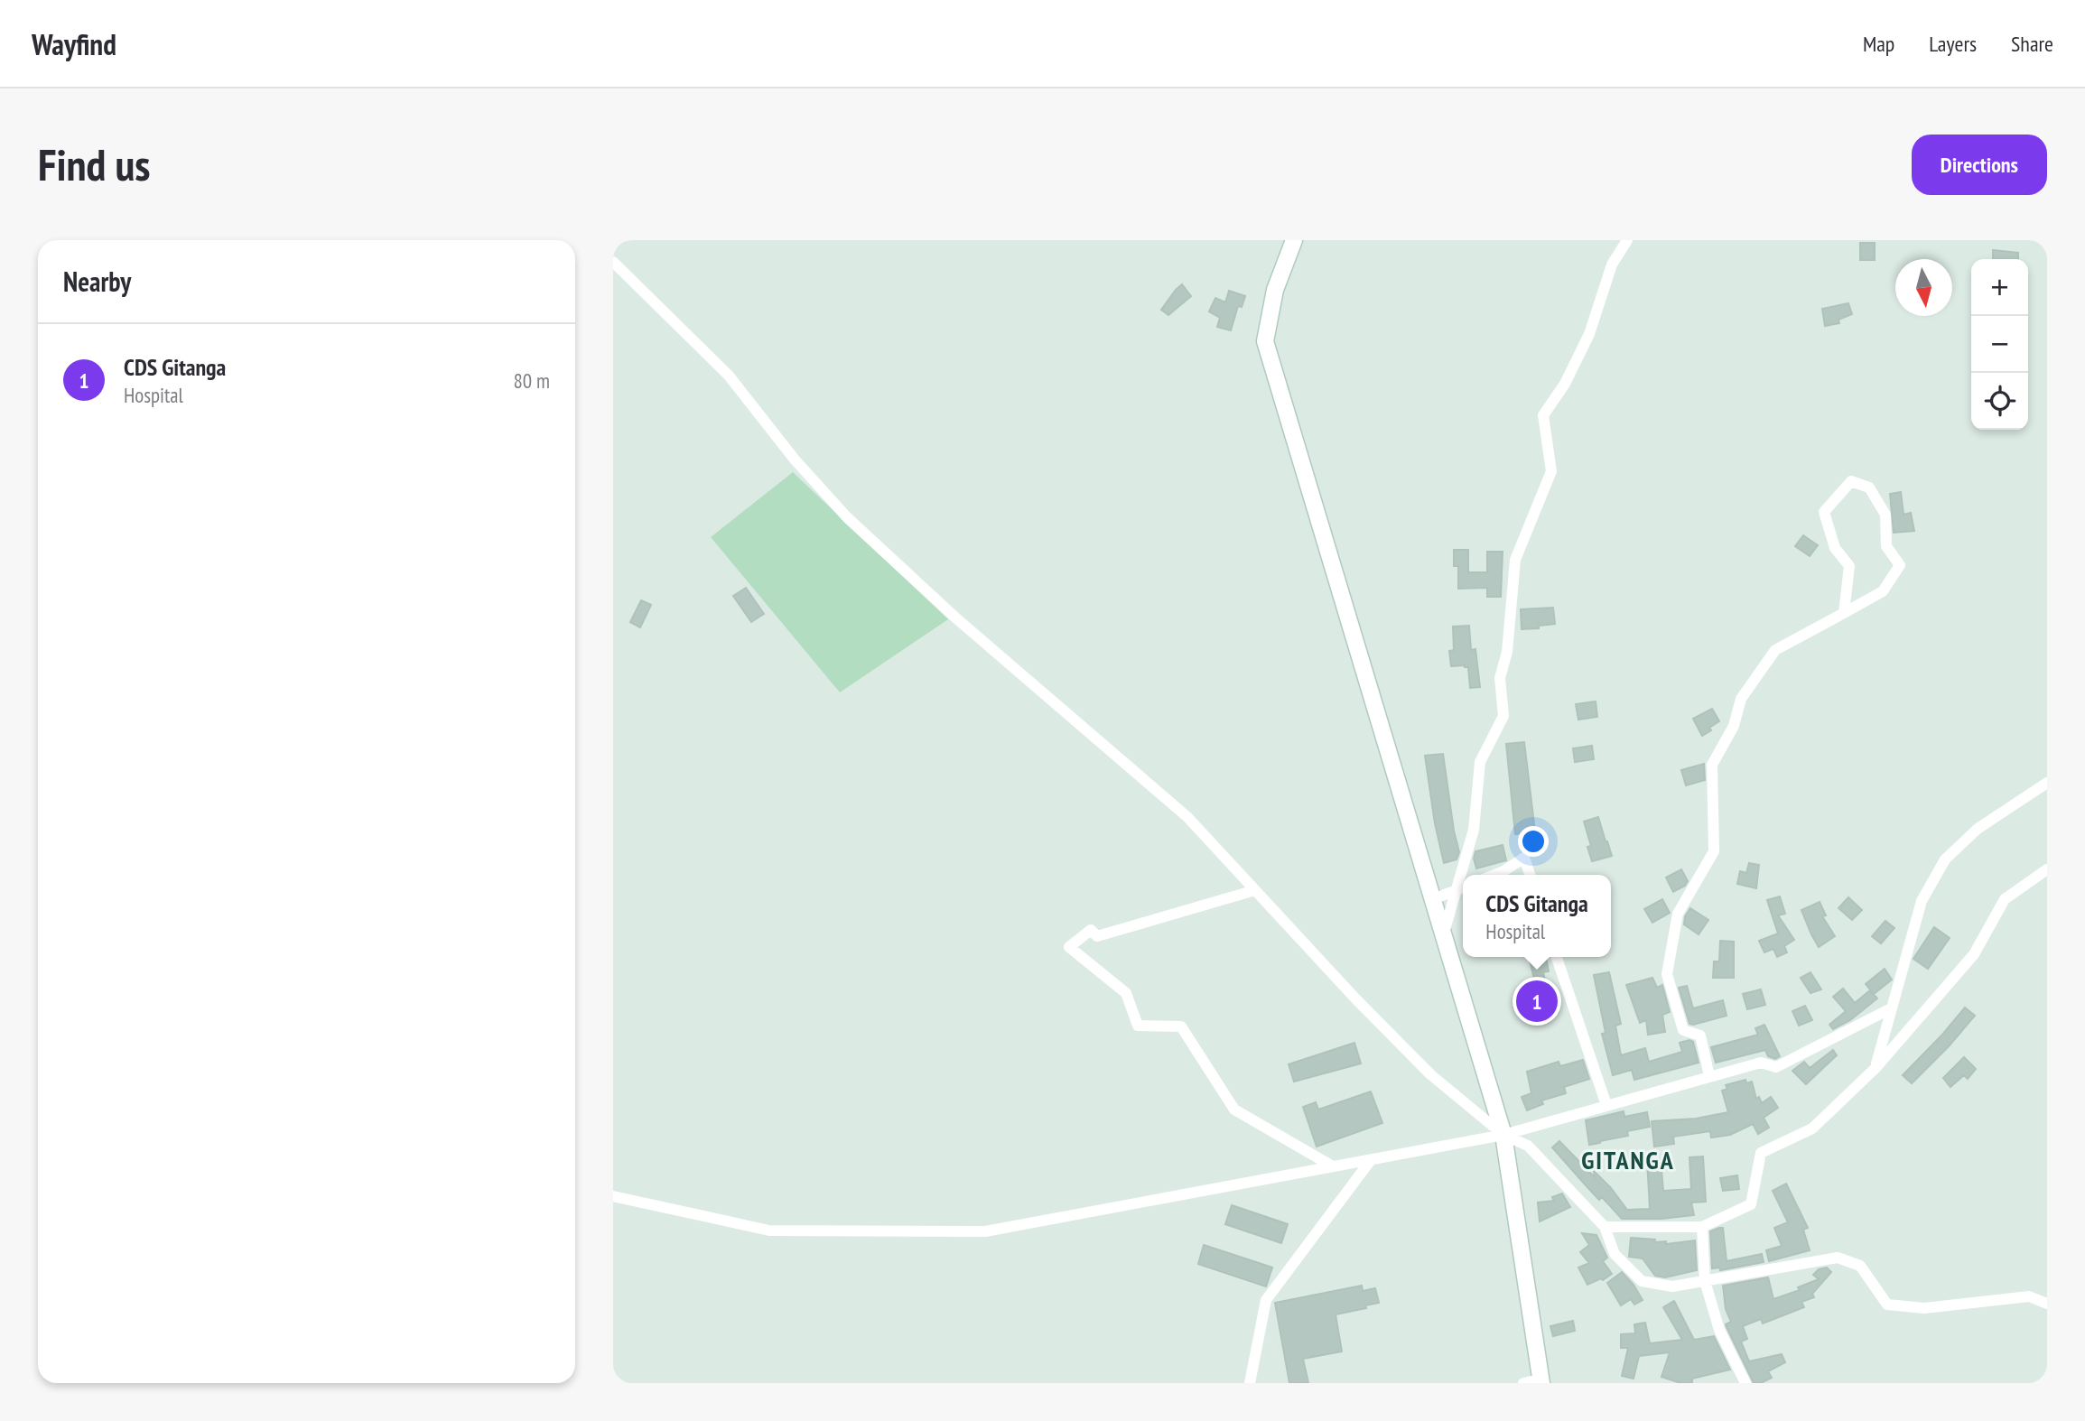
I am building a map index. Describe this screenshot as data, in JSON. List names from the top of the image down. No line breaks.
{"districts":["GITANGA"],"north":"bottom","page":{"header":"Wayfind","nav":["Map","Layers","Share"],"buttons":"Directions","title":"Find us","heading":"Nearby","map_buttons":["+","−"],"list":[{"mark":"1","name":"CDS Gitanga","note":"Hospital","value":"80 m"}],"popup":["CDS Gitanga","Hospital"],"pins":"1"}}
